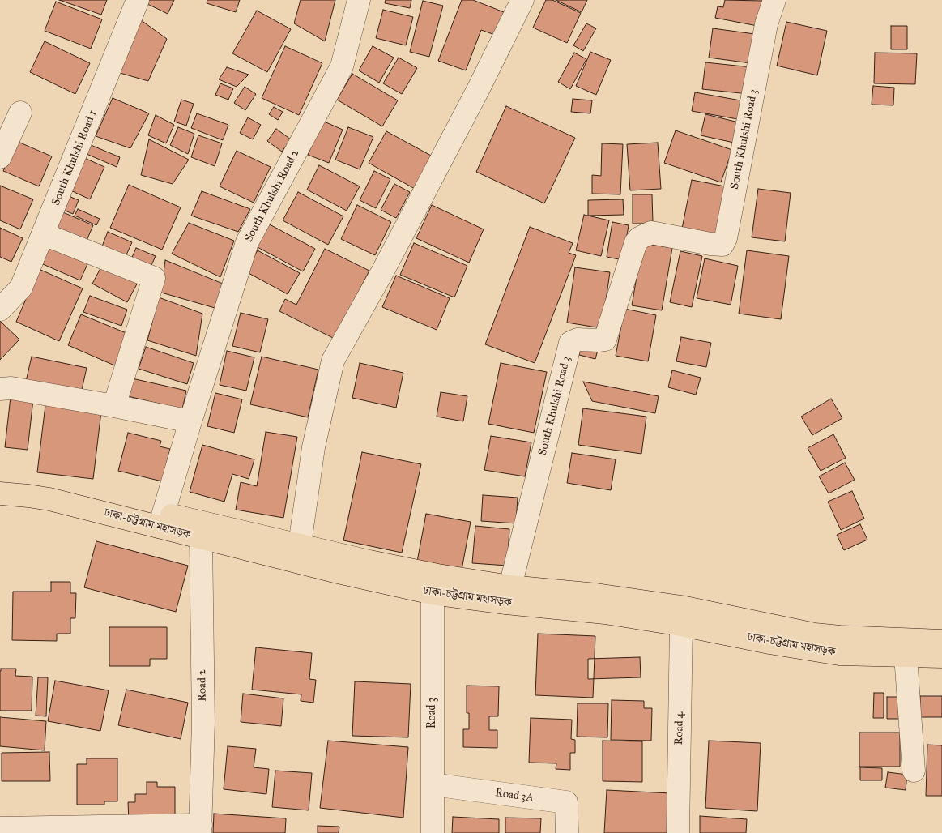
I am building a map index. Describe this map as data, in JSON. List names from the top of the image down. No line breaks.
{"streets":{"highway":["ঢাকা-চট্টগ্রাম মহাসড়ক"],"street":["South Khulshi Road 3","South Khulshi Road 1","South Khulshi Road 2","Road 2","Road 3","Road 4","Road 3A"]},"crossings":[["South Khulshi Road 3","ঢাকা-চট্টগ্রাম মহাসড়ক"],["South Khulshi Road 2","ঢাকা-চট্টগ্রাম মহাসড়ক"],["ঢাকা-চট্টগ্রাম মহাসড়ক","Road 2"],["ঢাকা-চট্টগ্রাম মহাসড়ক","Road 3"],["ঢাকা-চট্টগ্রাম মহাসড়ক","Road 4"],["Road 3","Road 3A"]]}
